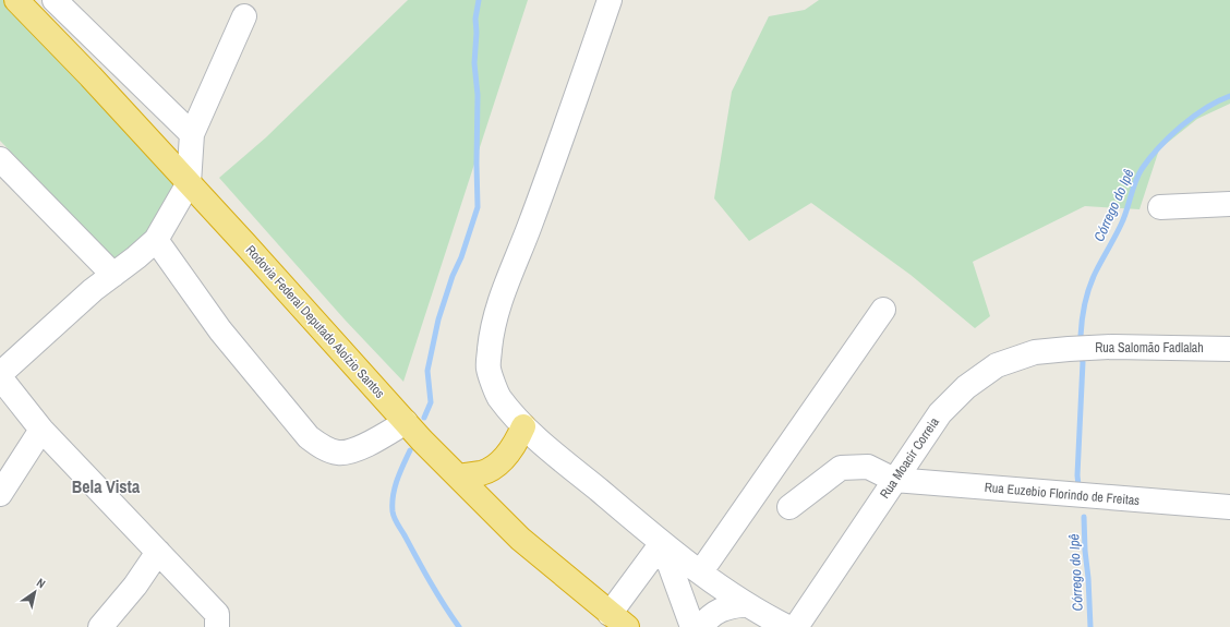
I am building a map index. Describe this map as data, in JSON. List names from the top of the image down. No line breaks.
{"streets":{"highway":["Rodovia Federal Deputado Aloízio Santos"],"street":["Rua Salomão Fadlalah","Rua Moacir Correia","Rua Euzebio Florindo de Freitas"]},"crossings":[["Rua Salomão Fadlalah","Rua Moacir Correia"],["Rua Moacir Correia","Rua Euzebio Florindo de Freitas"]],"districts":["Bela Vista"],"water":["Córrego do Ipê"],"north":"top right"}
